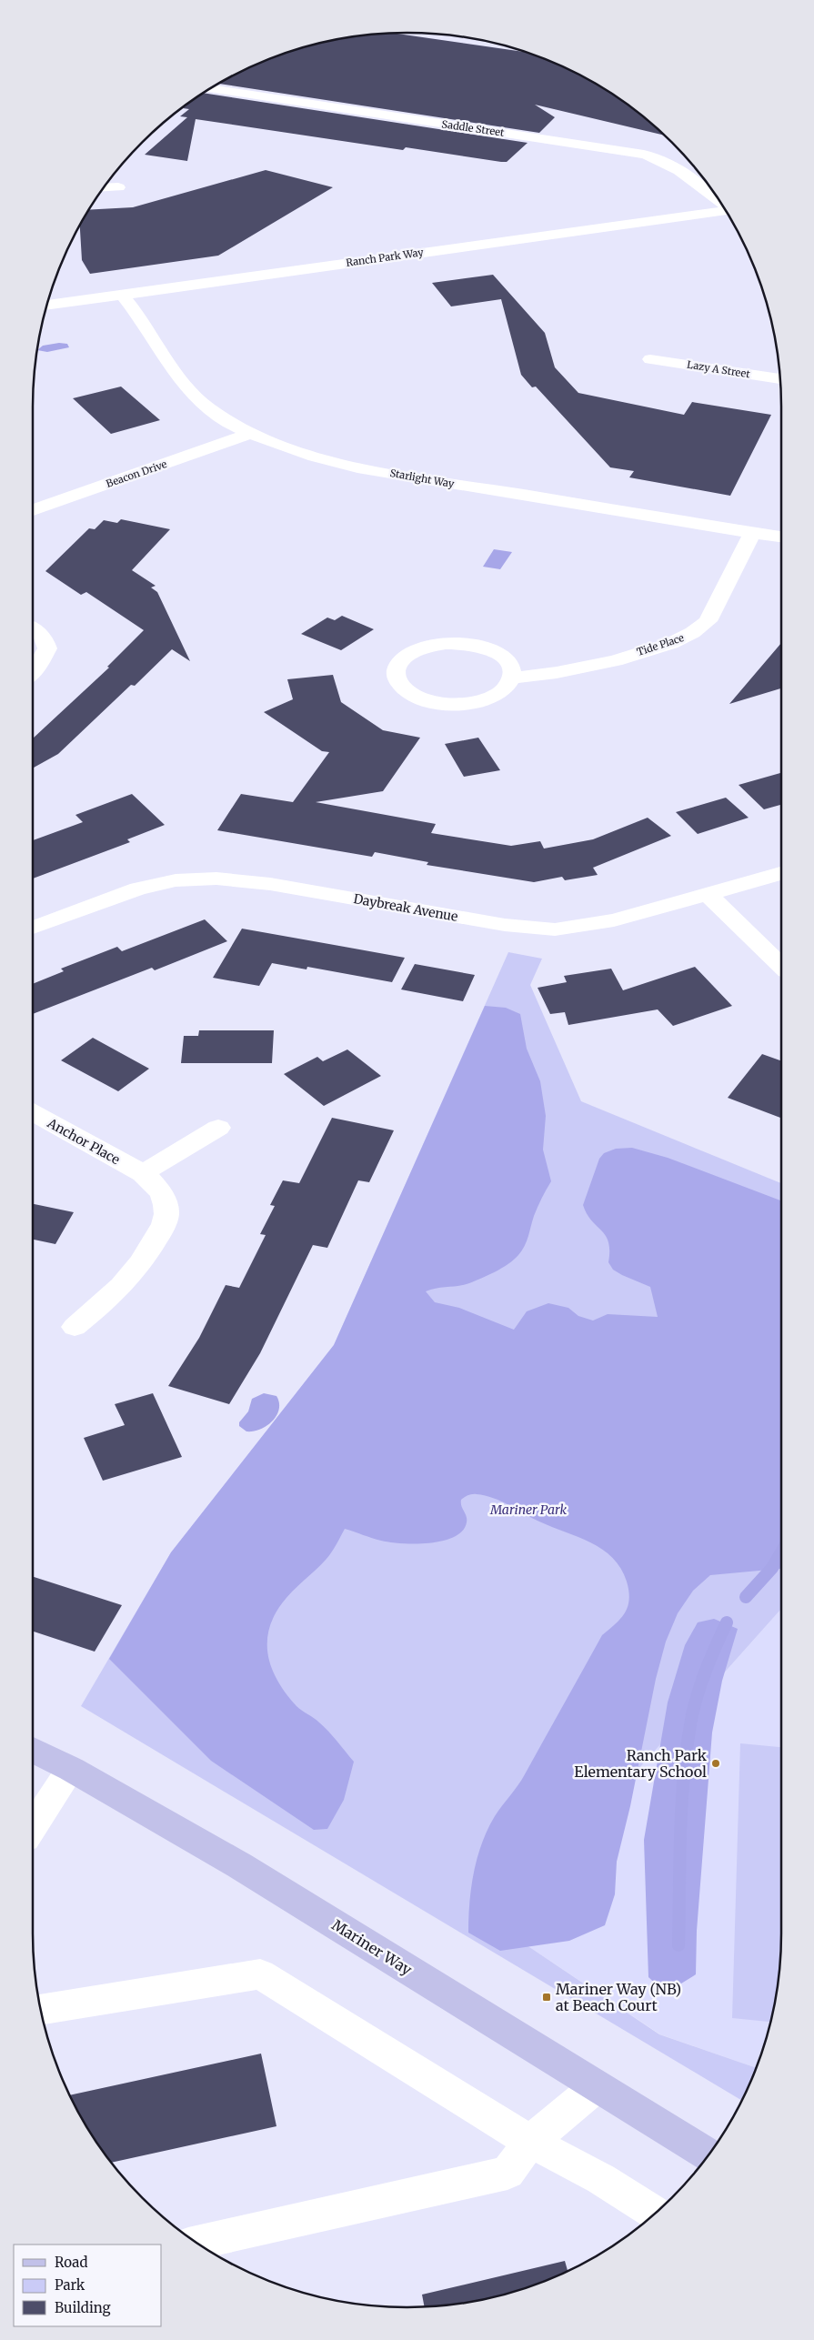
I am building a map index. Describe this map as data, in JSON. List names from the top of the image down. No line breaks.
{"streets":{"main road":["Mariner Way"],"street":["Saddle Street","Ranch Park Way","Lazy A Street","Beacon Drive","Starlight Way","Tide Place","Daybreak Avenue","Anchor Place"]},"crossings":[["Ranch Park Way","Starlight Way"],["Beacon Drive","Starlight Way"],["Starlight Way","Tide Place"]],"parks":["Mariner Park"],"places":{"other":["Ranch Park Elementary School"],"transit":["Mariner Way (NB) at Beach Court"]},"legend":["Road","Park","Building"]}
